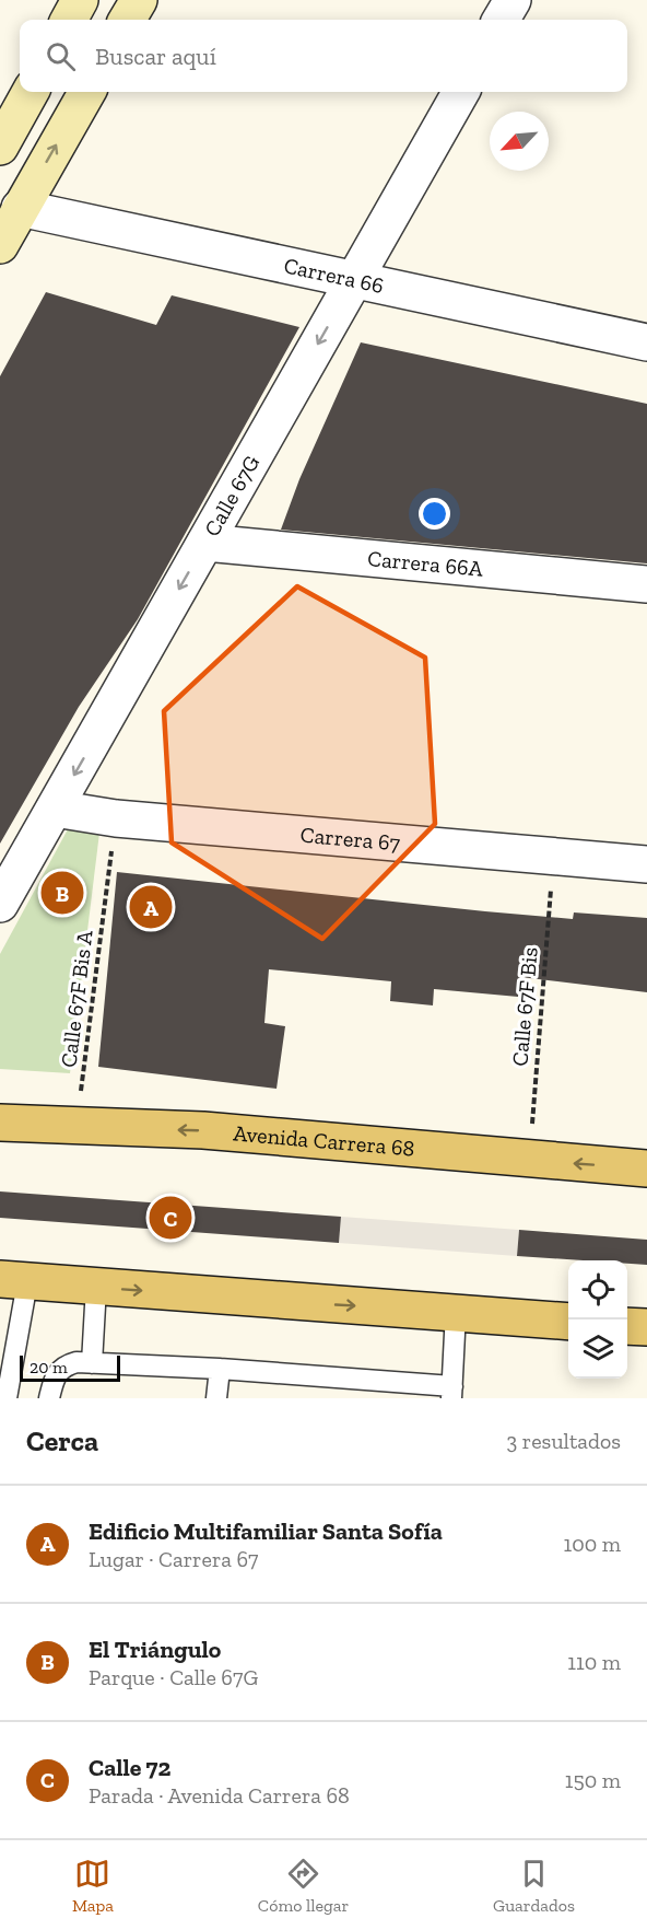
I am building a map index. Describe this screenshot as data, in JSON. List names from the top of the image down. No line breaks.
{"streets":{"main road":["Avenida Carrera 68"],"street":["Carrera 66","Calle 67G","Carrera 66A","Carrera 67"],"path":["Calle 67F Bis A","Calle 67F Bis"]},"crossings":[["Carrera 66","Calle 67G"],["Calle 67G","Carrera 66A"],["Calle 67G","Carrera 67"],["Carrera 67","Calle 67F Bis A"],["Carrera 67","Calle 67F Bis"],["Calle 67F Bis","Avenida Carrera 68"]],"one_way":["Calle 67G"],"scale_bar":"20 m","north":"bottom left","page":{"search":"Buscar aquí","pins":["B","A","C"],"scale":"20 m","heading":["Cerca","3 resultados"],"list":[{"mark":"A","name":"Edificio Multifamiliar Santa Sofía","note":"Lugar · Carrera 67","value":"100 m"},{"mark":"B","name":"El Triángulo","note":"Parque · Calle 67G","value":"110 m"},{"mark":"C","name":"Calle 72","note":"Parada · Avenida Carrera 68","value":"150 m"}],"nav":["Mapa","Cómo llegar","Guardados"]}}
